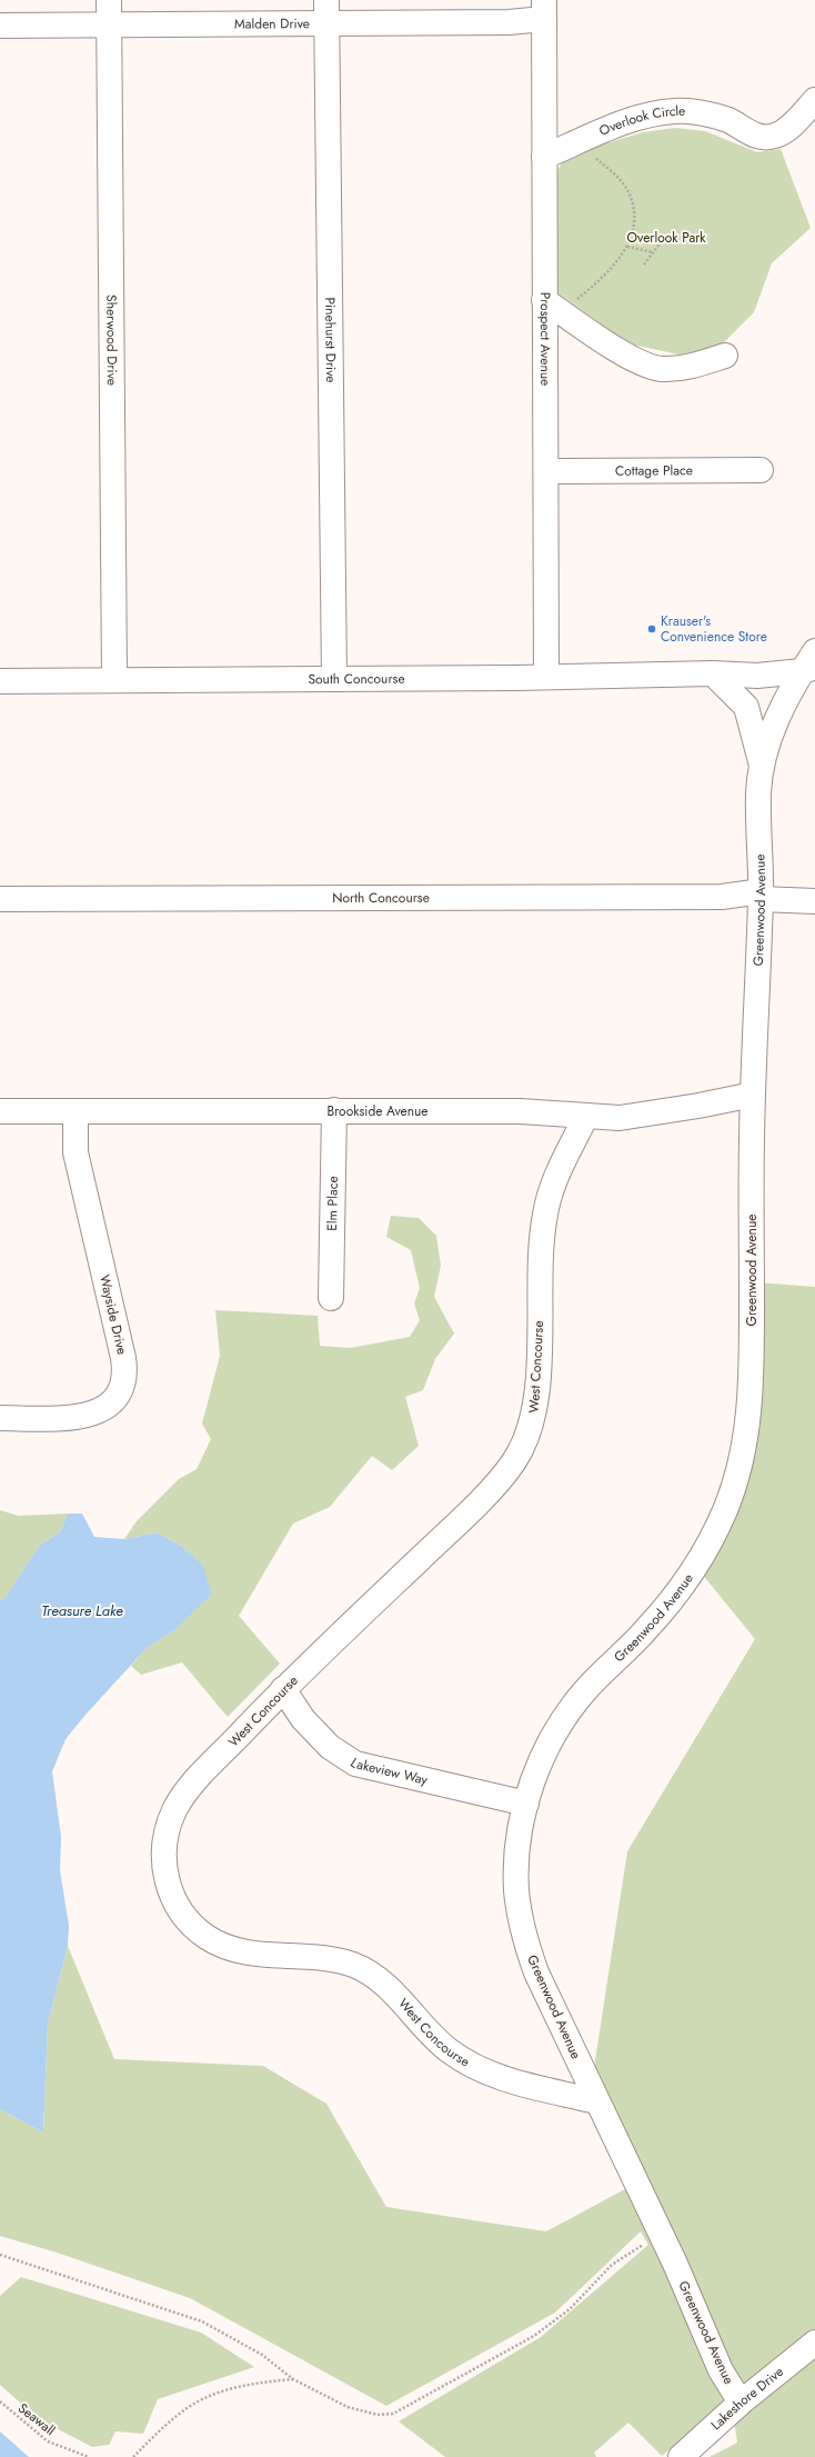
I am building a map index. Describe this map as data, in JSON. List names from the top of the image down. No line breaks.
{"streets":{"street":["Malden Drive","Overlook Circle","Prospect Avenue","Sherwood Drive","Pinehurst Drive","Cottage Place","South Concourse","North Concourse","Greenwood Avenue","Brookside Avenue","Elm Place","Wayside Drive","West Concourse","Lakeview Way","Lakeshore Drive"],"path":["Seawall"]},"crossings":[["Malden Drive","Prospect Avenue"],["Malden Drive","Sherwood Drive"],["Malden Drive","Pinehurst Drive"],["Overlook Circle","Prospect Avenue"],["Prospect Avenue","Cottage Place"],["Prospect Avenue","South Concourse"],["Sherwood Drive","South Concourse"],["Pinehurst Drive","South Concourse"],["South Concourse","Greenwood Avenue"],["North Concourse","Greenwood Avenue"],["Greenwood Avenue","Brookside Avenue"],["Greenwood Avenue","West Concourse"],["Greenwood Avenue","Lakeview Way"],["Greenwood Avenue","Lakeshore Drive"],["Brookside Avenue","Elm Place"],["Brookside Avenue","Wayside Drive"],["Brookside Avenue","West Concourse"],["West Concourse","Lakeview Way"]],"water":["Treasure Lake"],"parks":["Overlook Park"],"places":["Krauser's Convenience Store"]}
